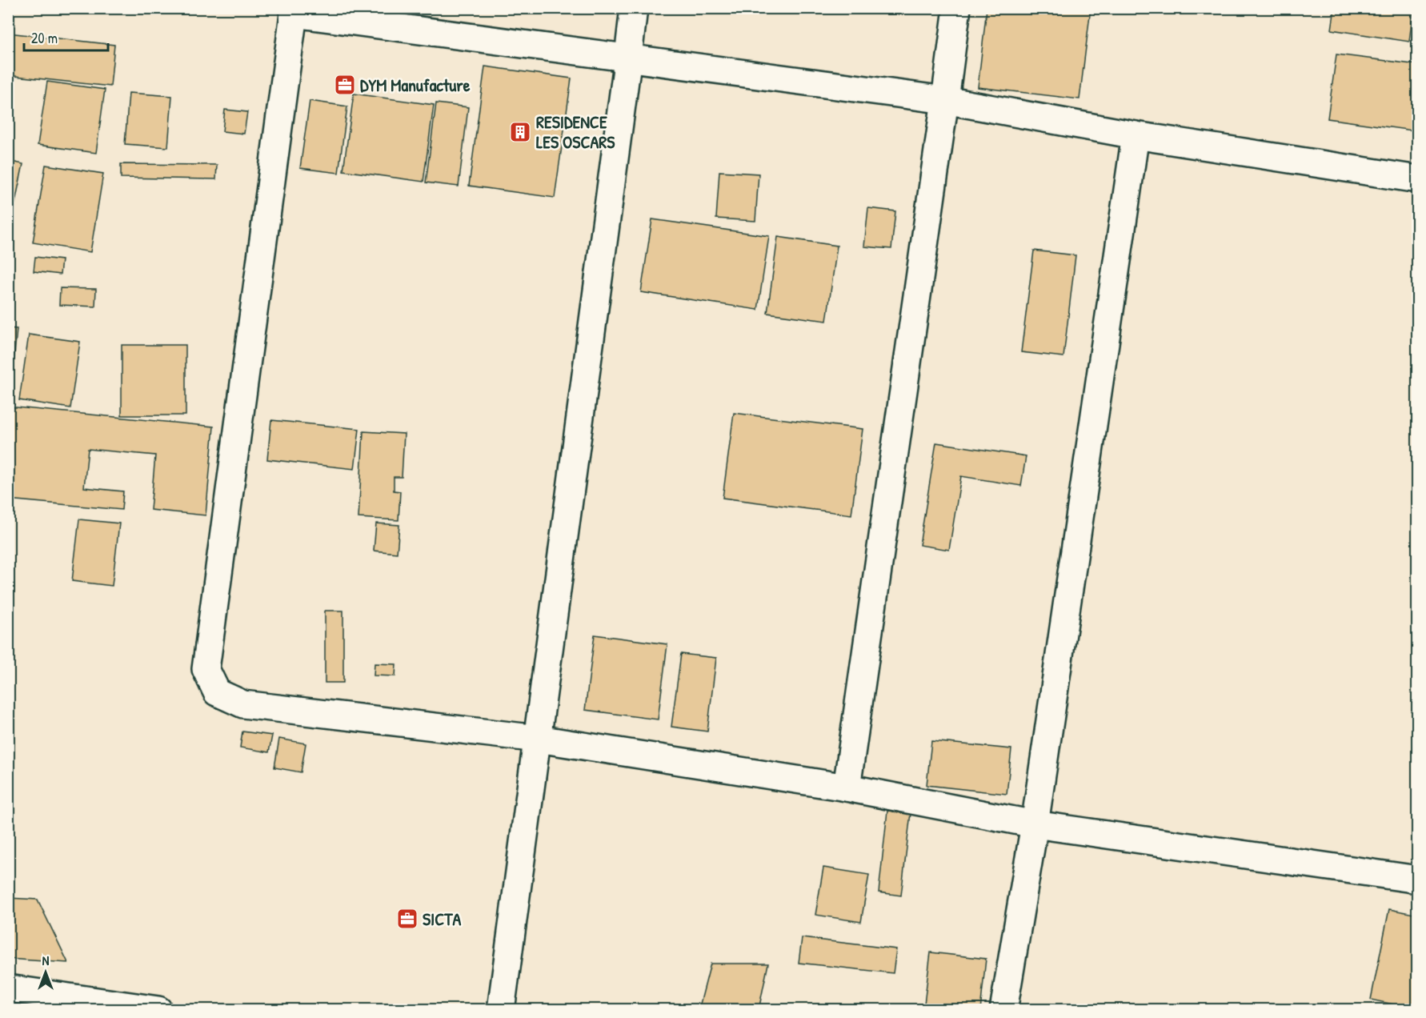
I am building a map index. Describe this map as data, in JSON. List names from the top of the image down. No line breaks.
{"places":{"office":["DYM Manufacture","SICTA"],"building":["RESIDENCE LES OSCARS"]},"scale_bar":"20 m","north":"top"}
